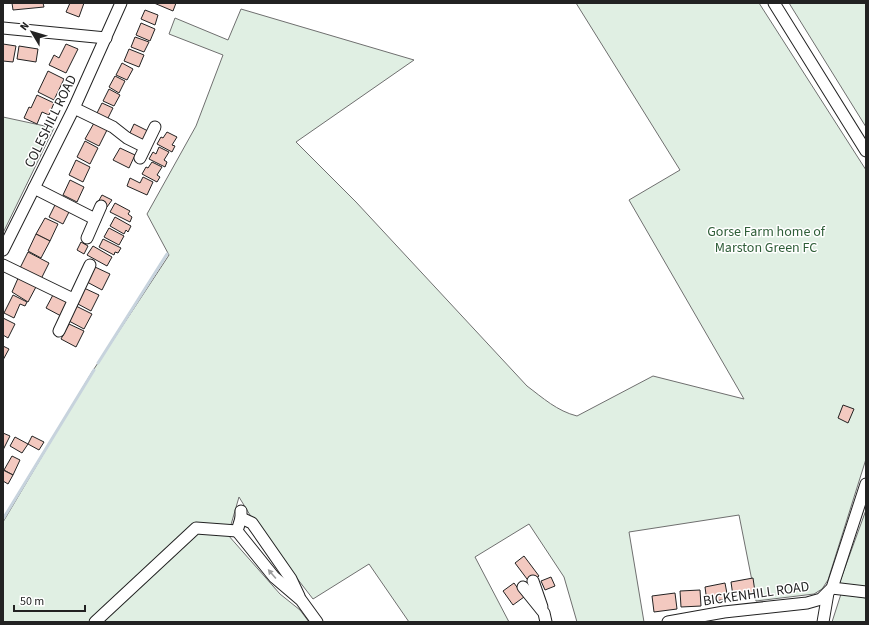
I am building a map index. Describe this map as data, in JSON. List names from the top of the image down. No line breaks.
{"streets":{"street":["COLESHILL ROAD","BICKENHILL ROAD"]},"parks":["Gorse Farm home of Marston Green FC"],"scale_bar":"50 m","north":"top left"}
